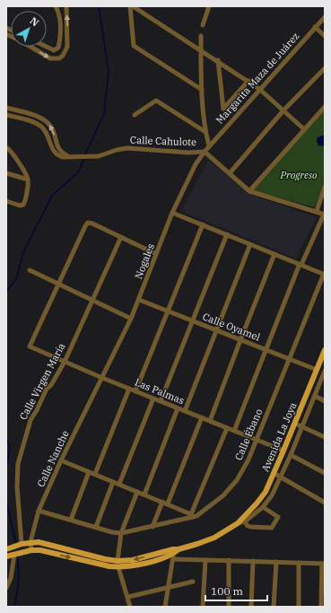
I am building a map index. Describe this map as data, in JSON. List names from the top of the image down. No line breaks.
{"streets":{"main road":["Avenida La Joya"],"street":["Margarita Maza de Juárez","Calle Cahulote","Nogales","Calle Oyamel","Calle Virgen María","Las Palmas","Calle Ébano","Calle Nanche"]},"crossings":[["Margarita Maza de Juárez","Calle Cahulote"],["Margarita Maza de Juárez","Nogales"],["Calle Cahulote","Nogales"],["Nogales","Calle Oyamel"],["Nogales","Las Palmas"],["Nogales","Calle Nanche"],["Calle Oyamel","Calle Ébano"],["Calle Oyamel","Avenida La Joya"],["Calle Virgen María","Las Palmas"],["Calle Virgen María","Avenida La Joya"],["Las Palmas","Calle Ébano"],["Las Palmas","Avenida La Joya"],["Las Palmas","Calle Nanche"],["Calle Ébano","Calle Nanche"],["Avenida La Joya","Calle Nanche"]],"parks":["Progreso"],"scale_bar":"100 m","north":"top right"}
